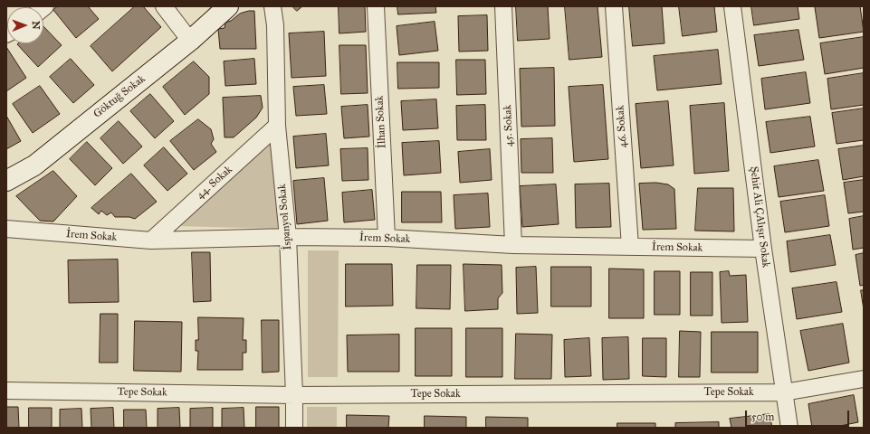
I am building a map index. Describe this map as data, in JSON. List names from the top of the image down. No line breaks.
{"streets":{"street":["Göktuğ Sokak","İlhan Sokak","45. Sokak","46. Sokak","44. Sokak","İspanyol Sokak","Şehit Ali ÇAlışır Sokak","İrem Sokak","Tepe Sokak"]},"crossings":[["İlhan Sokak","İrem Sokak"],["45. Sokak","İrem Sokak"],["46. Sokak","İrem Sokak"],["44. Sokak","İspanyol Sokak"],["44. Sokak","İrem Sokak"],["İspanyol Sokak","İrem Sokak"],["İspanyol Sokak","Tepe Sokak"],["Şehit Ali ÇAlışır Sokak","İrem Sokak"],["Şehit Ali ÇAlışır Sokak","Tepe Sokak"]],"scale_bar":"50 m","north":"right"}
